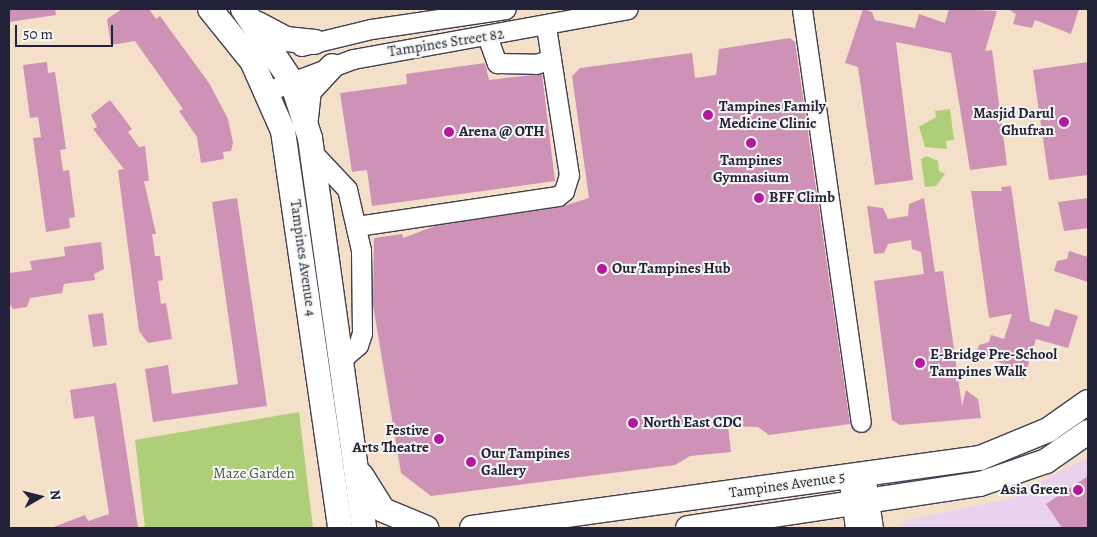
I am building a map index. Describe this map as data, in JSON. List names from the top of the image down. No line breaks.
{"streets":{"main road":["Tampines Avenue 4","Tampines Avenue 5"],"street":["Tampines Street 82"]},"crossings":[["Tampines Street 82","Tampines Avenue 4"]],"parks":["Maze Garden"],"places":["Tampines Family Medicine Clinic","Masjid Darul Ghufran","Arena @ OTH","Tampines Gymnasium","BFF Climb","Our Tampines Hub","E-Bridge Pre-School Tampines Walk","North East CDC","Festive Arts Theatre","Our Tampines Gallery","Asia Green"],"scale_bar":"50 m","north":"right"}
